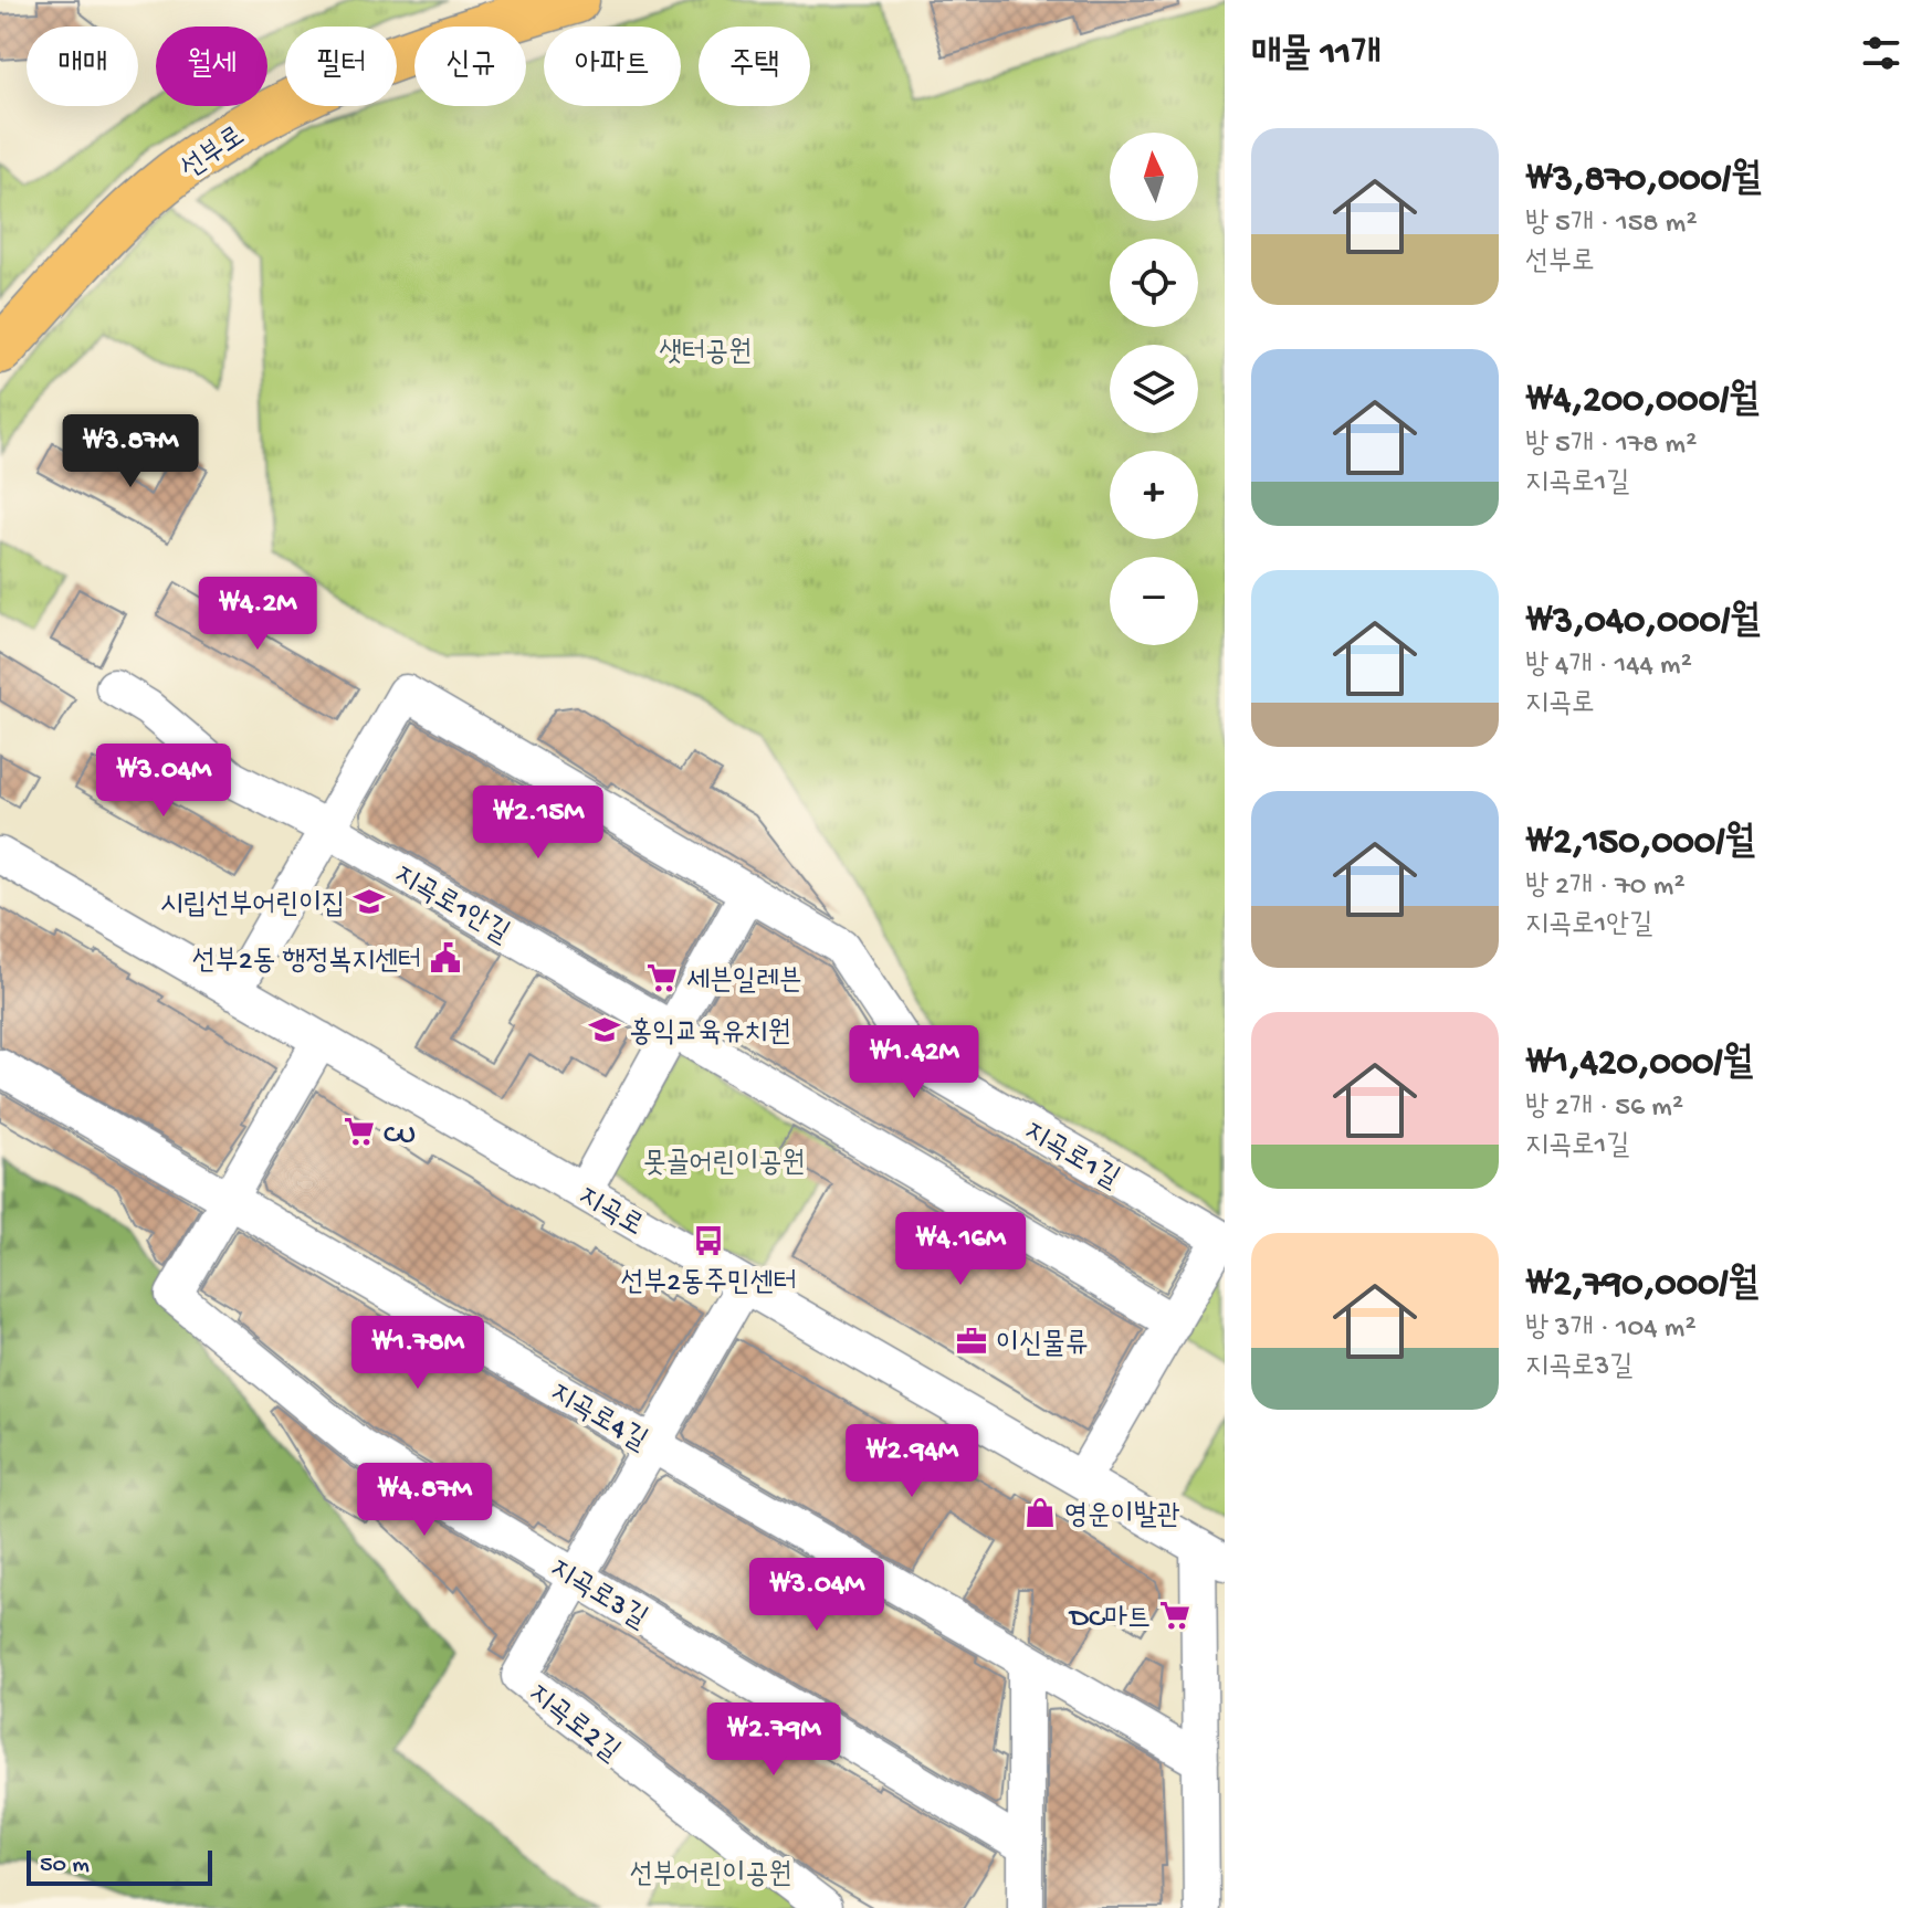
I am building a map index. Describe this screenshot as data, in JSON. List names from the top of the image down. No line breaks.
{"streets":{"main road":["선부로"],"street":["지곡로1안길","지곡로1길","지곡로","지곡로4길","지곡로3길","지곡로2길"]},"crossings":[["지곡로1안길","지곡로1길"],["지곡로1길","지곡로"],["지곡로","지곡로3길"],["지곡로","지곡로2길"],["지곡로4길","지곡로3길"],["지곡로4길","지곡로2길"],["지곡로3길","지곡로2길"]],"parks":["샛터공원","못골어린이공원","선부어린이공원"],"places":{"school or university":["시립선부어린이집","홍익교육유치원"],"public building":["선부2동 행정복지센터"],"supermarket":["세븐일레븐","CU","DC마트"],"bus stop":["선부2동주민센터"],"office":["이신물류"],"shop":["영운이발관"]},"scale_bar":"50 m","north":"top","page":{"heading":"매물 11개","chip":["매매","월세","필터","신규","아파트","주택"],"list":[{"name":"₩3,870,000/월","note":"방 5개 · 158 m² · 선부로"},{"name":"₩4,200,000/월","note":"방 5개 · 178 m² · 지곡로1길"},{"name":"₩3,040,000/월","note":"방 4개 · 144 m² · 지곡로"},{"name":"₩2,150,000/월","note":"방 2개 · 70 m² · 지곡로1안길"},{"name":"₩1,420,000/월","note":"방 2개 · 56 m² · 지곡로1길"},{"name":"₩2,790,000/월","note":"방 3개 · 104 m² · 지곡로3길"}],"map_buttons":["+","−"],"price":["₩3.87M","₩4.2M","₩3.04M","₩2.15M","₩1.42M","₩4.16M","₩1.78M","₩2.94M","₩4.87M","₩3.04M","₩2.79M"],"scale":"50 m"}}
